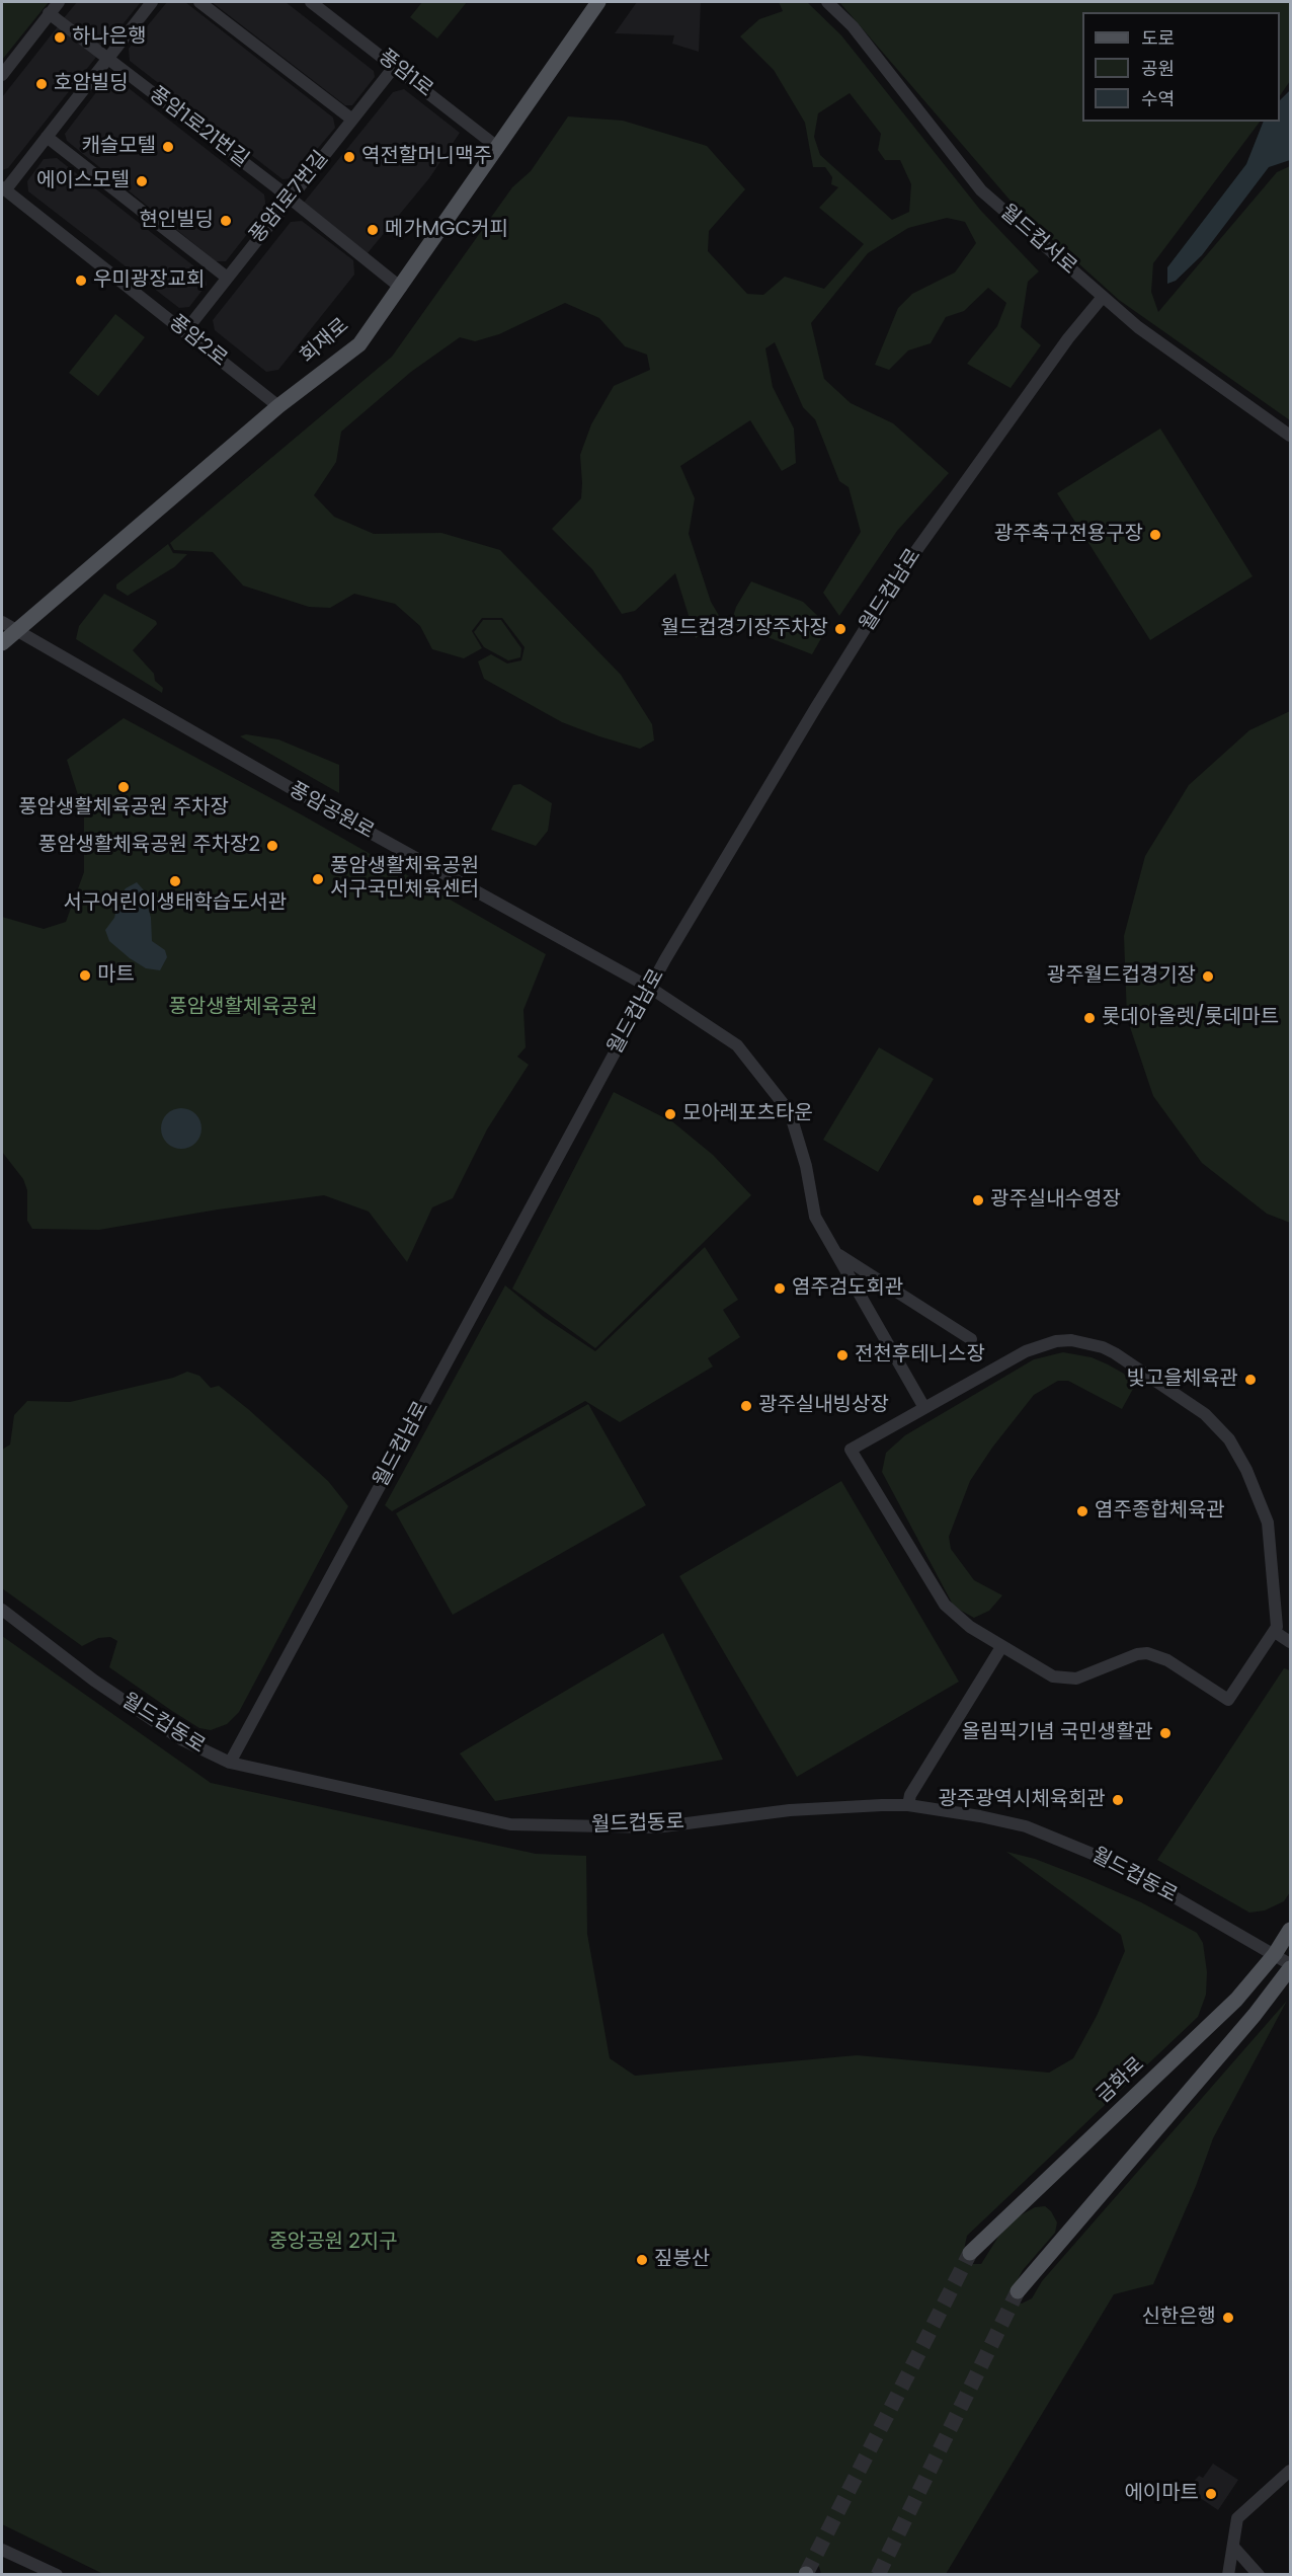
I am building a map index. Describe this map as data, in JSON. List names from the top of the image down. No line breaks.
{"streets":{"main road":["회재로","금화로"],"street":["풍암1로","풍암1로21번길","풍암1로7번길","월드컵서로","풍암2로","월드컵남로","풍암공원로","월드컵동로"]},"crossings":[["풍암1로","풍암1로7번길"],["풍암1로","회재로"],["풍암1로21번길","풍암1로7번길"],["풍암1로21번길","회재로"],["풍암1로7번길","풍암2로"],["월드컵서로","월드컵남로"],["풍암2로","회재로"],["회재로","풍암공원로"],["월드컵남로","풍암공원로"],["월드컵남로","월드컵동로"],["월드컵동로","금화로"]],"parks":["풍암생활체육공원","중앙공원 2지구"],"places":["하나은행","호암빌딩","캐슬모텔","역전할머니맥주","에이스모텔","현인빌딩","메가MGC커피","우미광장교회","광주축구전용구장","월드컵경기장주차장","풍암생활체육공원 주차장","풍암생활체육공원 주차장2","풍암생활체육공원 서구국민체육센터","서구어린이생태학습도서관","마트","광주월드컵경기장","롯데아올렛/롯데마트","모아레포츠타운","광주실내수영장","염주검도회관","전천후테니스장","빛고을체육관","광주실내빙상장","염주종합체육관","올림픽기념 국민생활관","광주광역시체육회관","짚봉산","신한은행","에이마트"],"legend":["도로","공원","수역"]}
